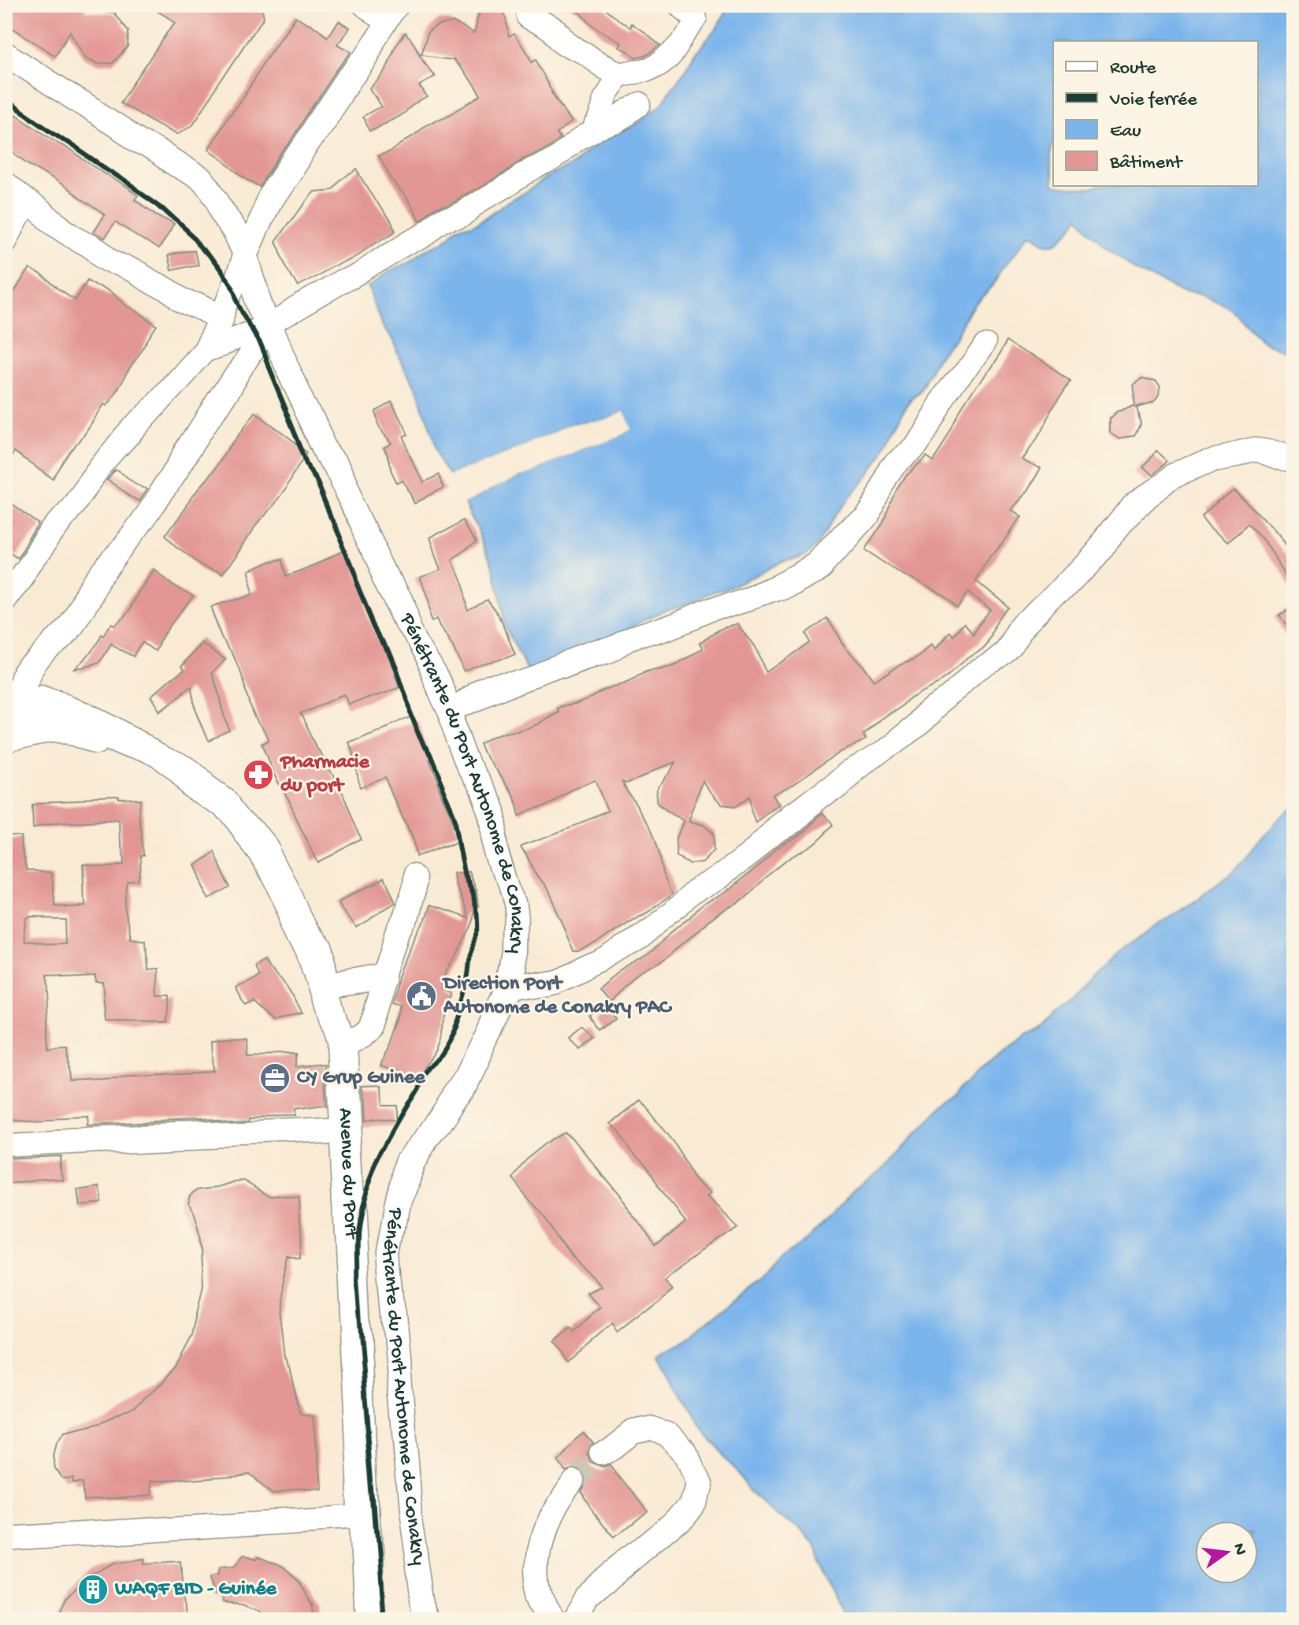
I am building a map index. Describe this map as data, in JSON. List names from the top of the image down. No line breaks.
{"streets":{"main road":["Avenue du Port"],"street":["Pénétrante du Port Autonome de Conakry"]},"places":{"pharmacy":["Pharmacie du port"],"public building":["Direction Port Autonome de Conakry PAC"],"office":["CY Grup Guinee"],"building":["WAQF BID - Guinée"]},"legend":["Route","Voie ferrée","Eau","Bâtiment"],"north":"right"}
